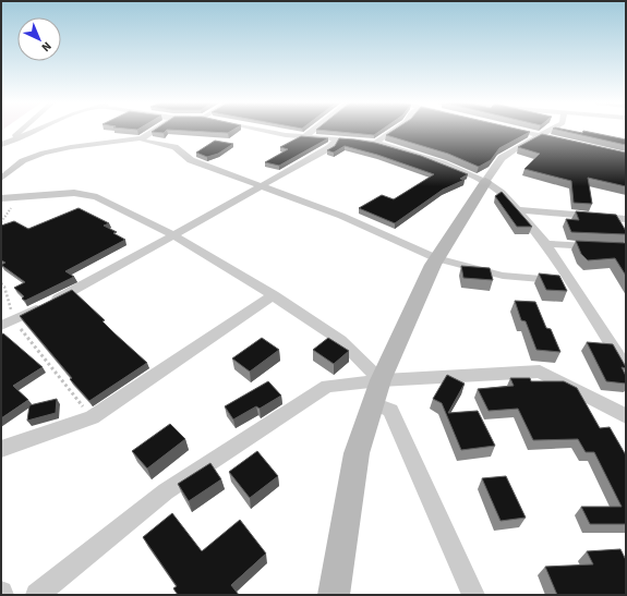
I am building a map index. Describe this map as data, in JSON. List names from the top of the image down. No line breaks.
{"north":"bottom right"}
